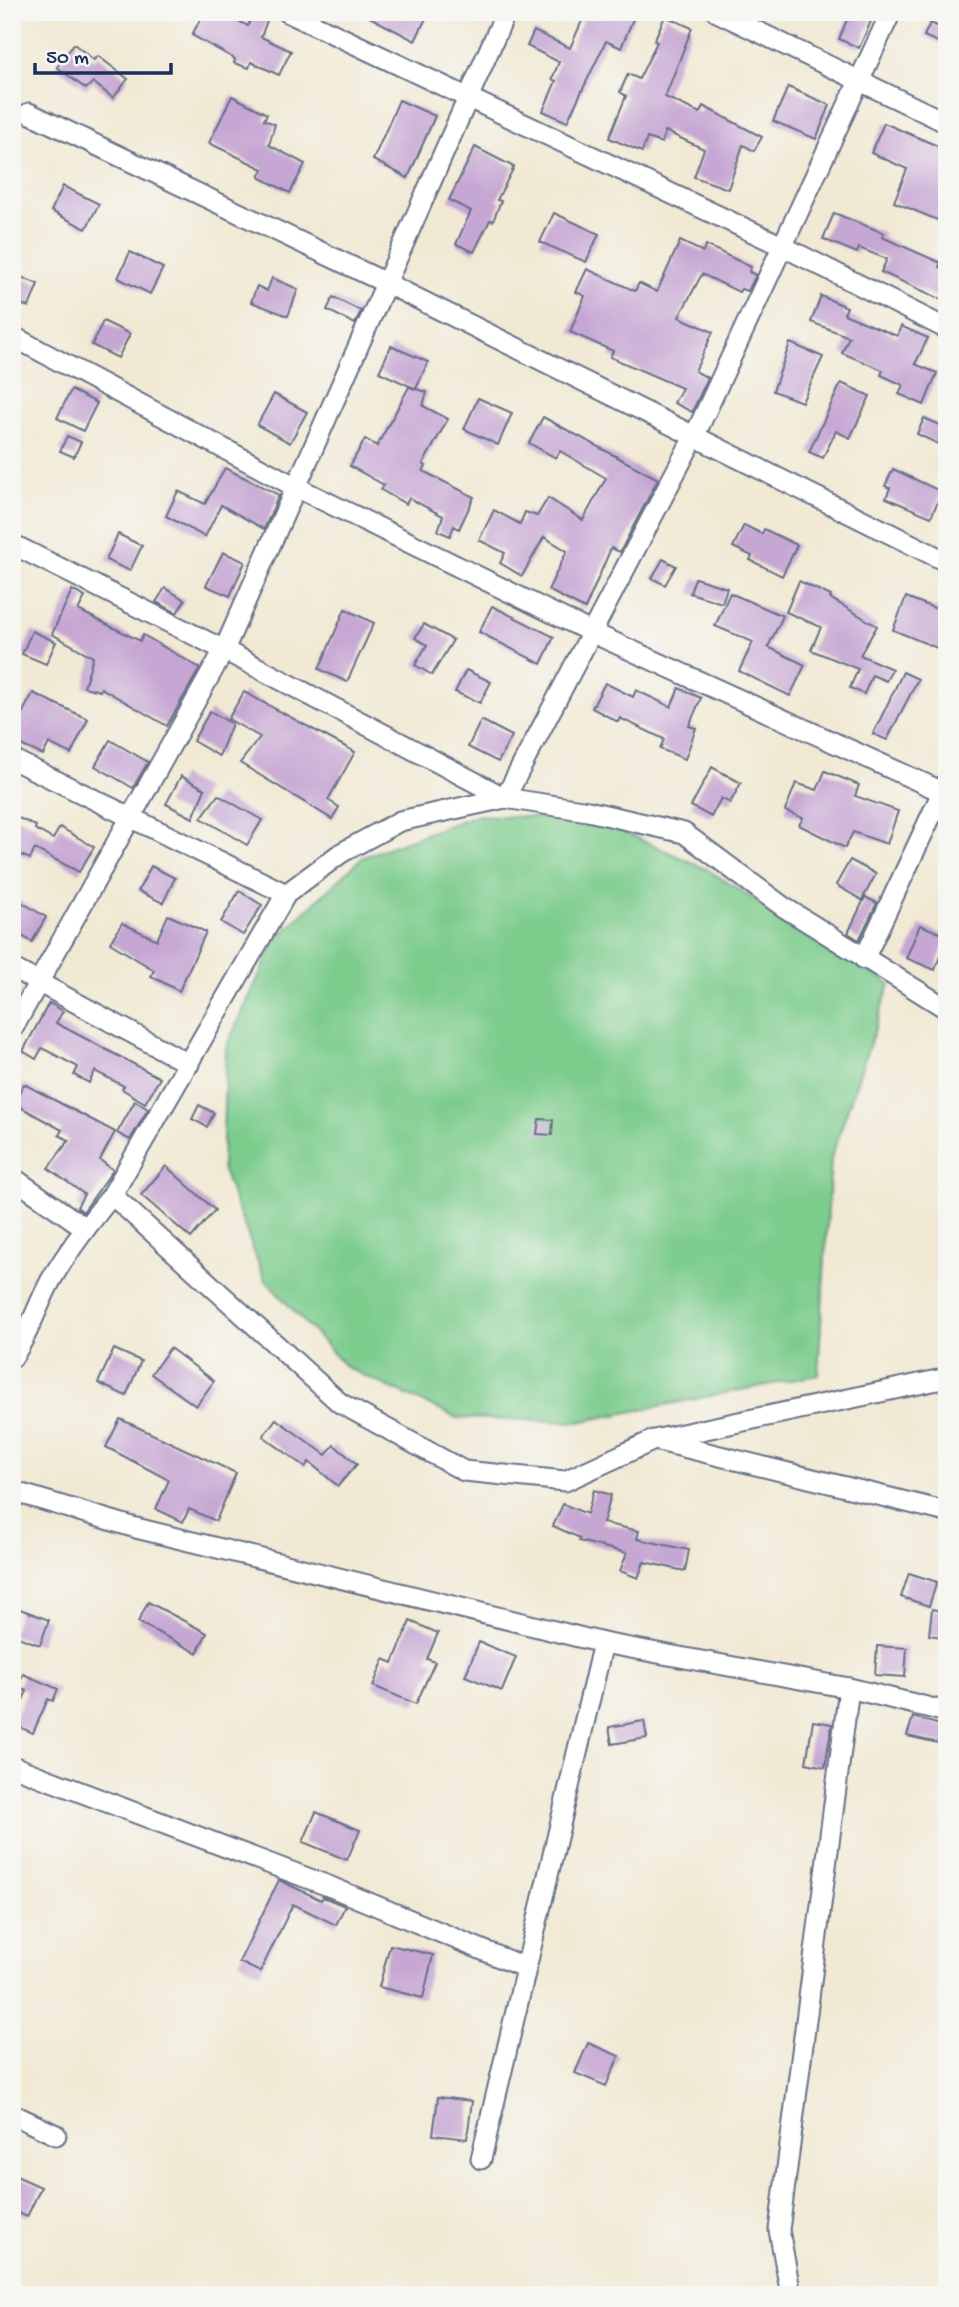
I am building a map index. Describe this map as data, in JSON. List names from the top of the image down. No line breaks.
{"scale_bar":"50 m"}
